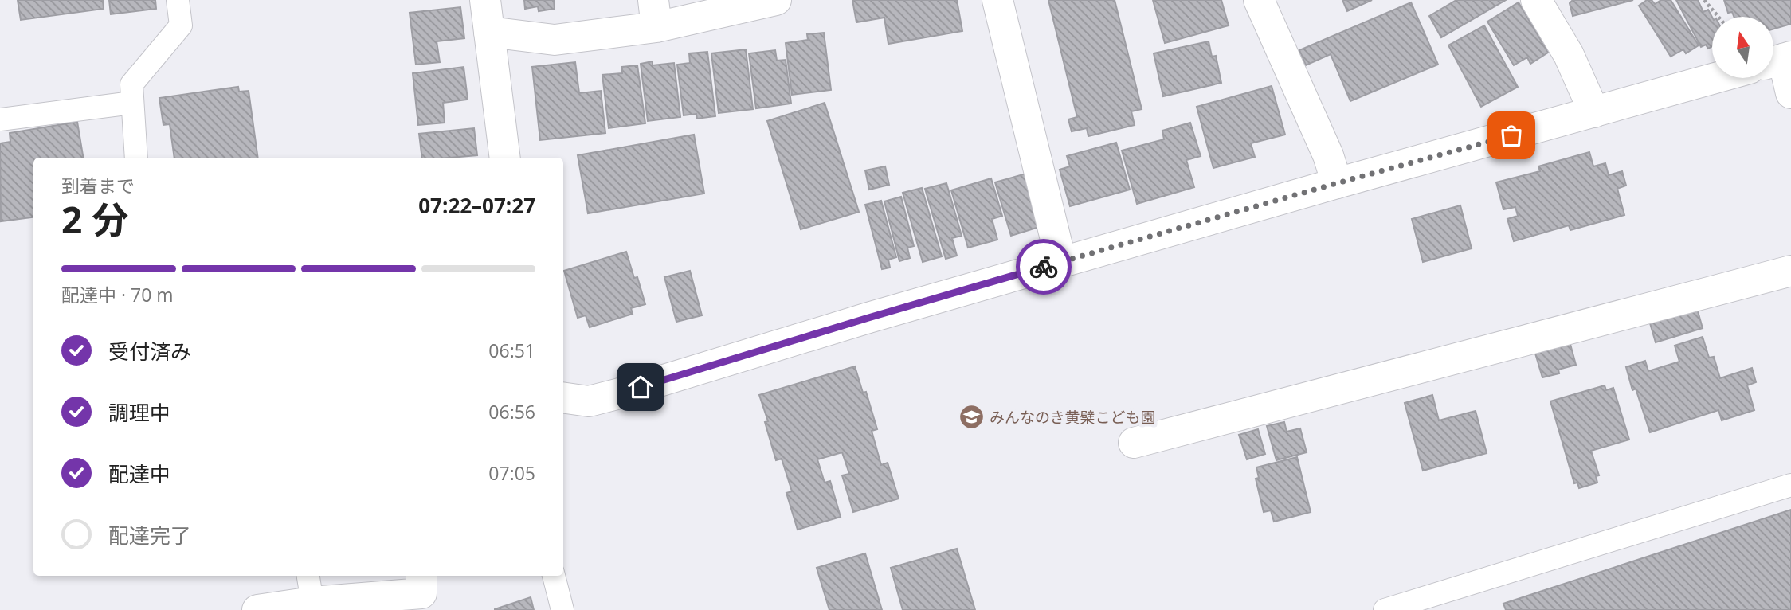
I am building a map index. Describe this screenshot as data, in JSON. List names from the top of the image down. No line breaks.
{"places":{"school or university":["みんなのき黄檗こども園"]},"north":"top","page":{"heading":["2 分","到着まで","07:22–07:27"],"bar":"配達中 · 70 m","list":[["受付済み","06:51"],["調理中","06:56"],["配達中","07:05"],"配達完了"]}}
